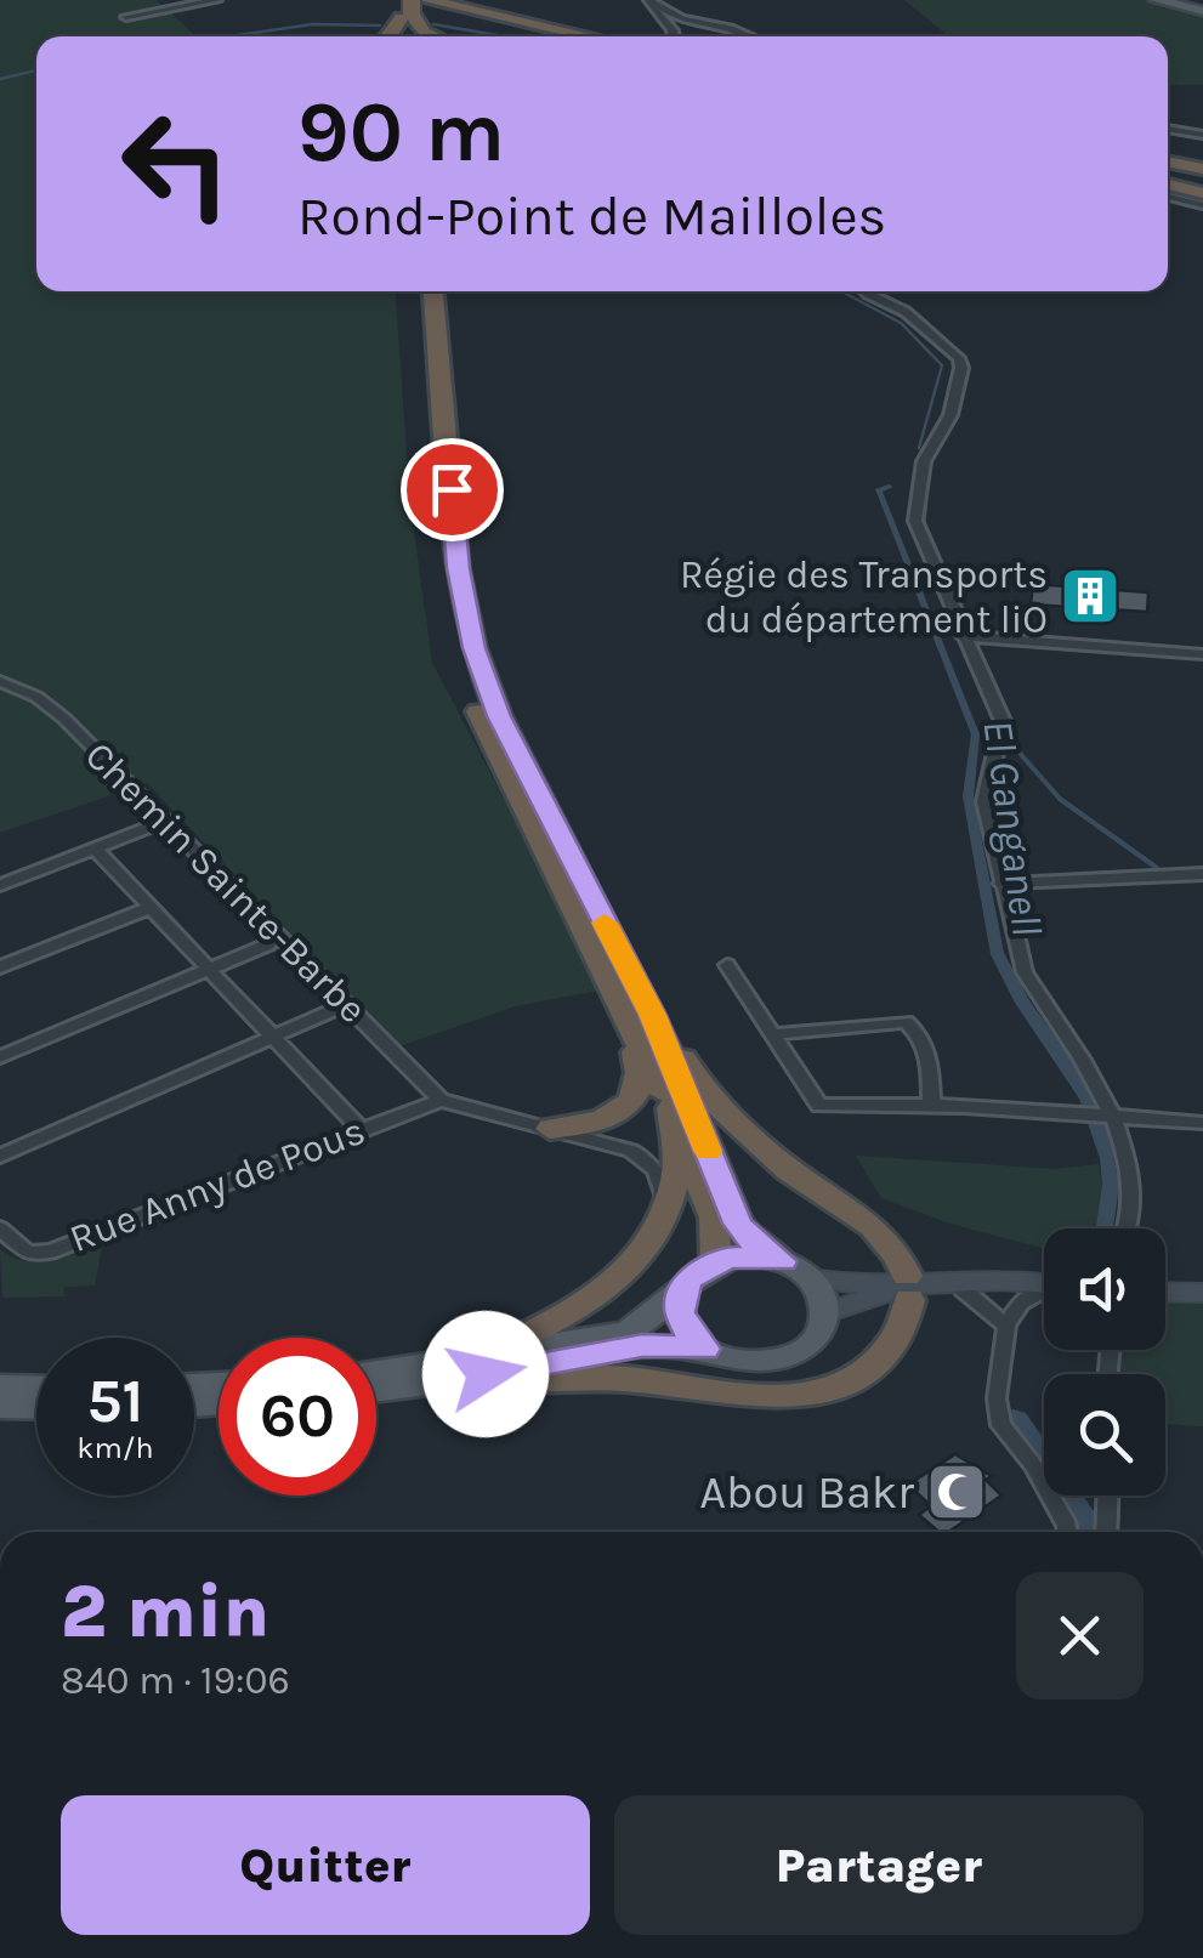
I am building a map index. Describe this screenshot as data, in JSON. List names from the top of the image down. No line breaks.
{"streets":{"street":["Chemin Sainte-Barbe","Rue Anny de Pous"]},"crossings":[["Chemin Sainte-Barbe","Rue Anny de Pous"]],"water":["El Ganganell"],"places":{"building":["Régie des Transports du département liO"],"mosque":["Abou Bakr"]},"page":{"turn":["90 m","Rond-Point de Mailloles"],"speed":"51 km/h","limit":"60","heading":["2 min","840 m · 19:06"],"buttons":["Quitter","Partager"]}}
